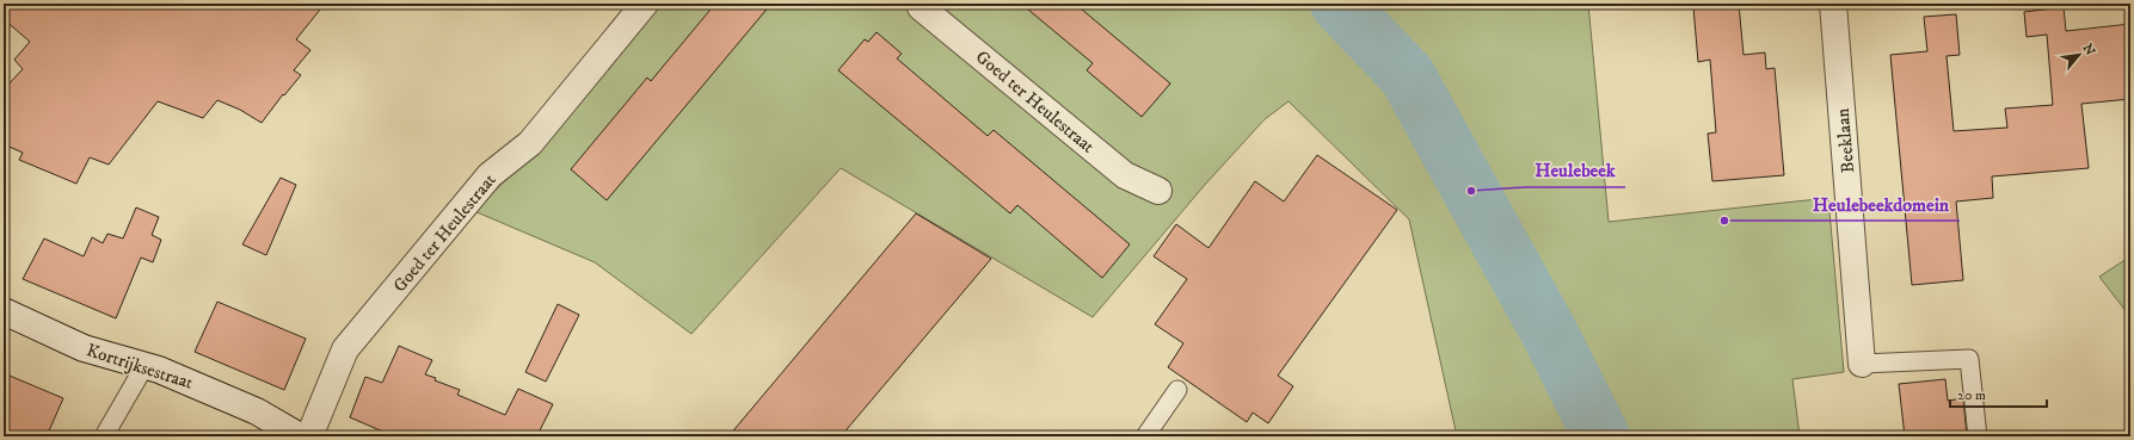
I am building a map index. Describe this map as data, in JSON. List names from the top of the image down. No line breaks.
{"streets":{"street":["Goed ter Heulestraat","Beeklaan","Kortrijksestraat"]},"crossings":[["Goed ter Heulestraat","Kortrijksestraat"]],"places":["Heulebeek","Heulebeekdomein"],"scale_bar":"20 m","north":"top right"}
